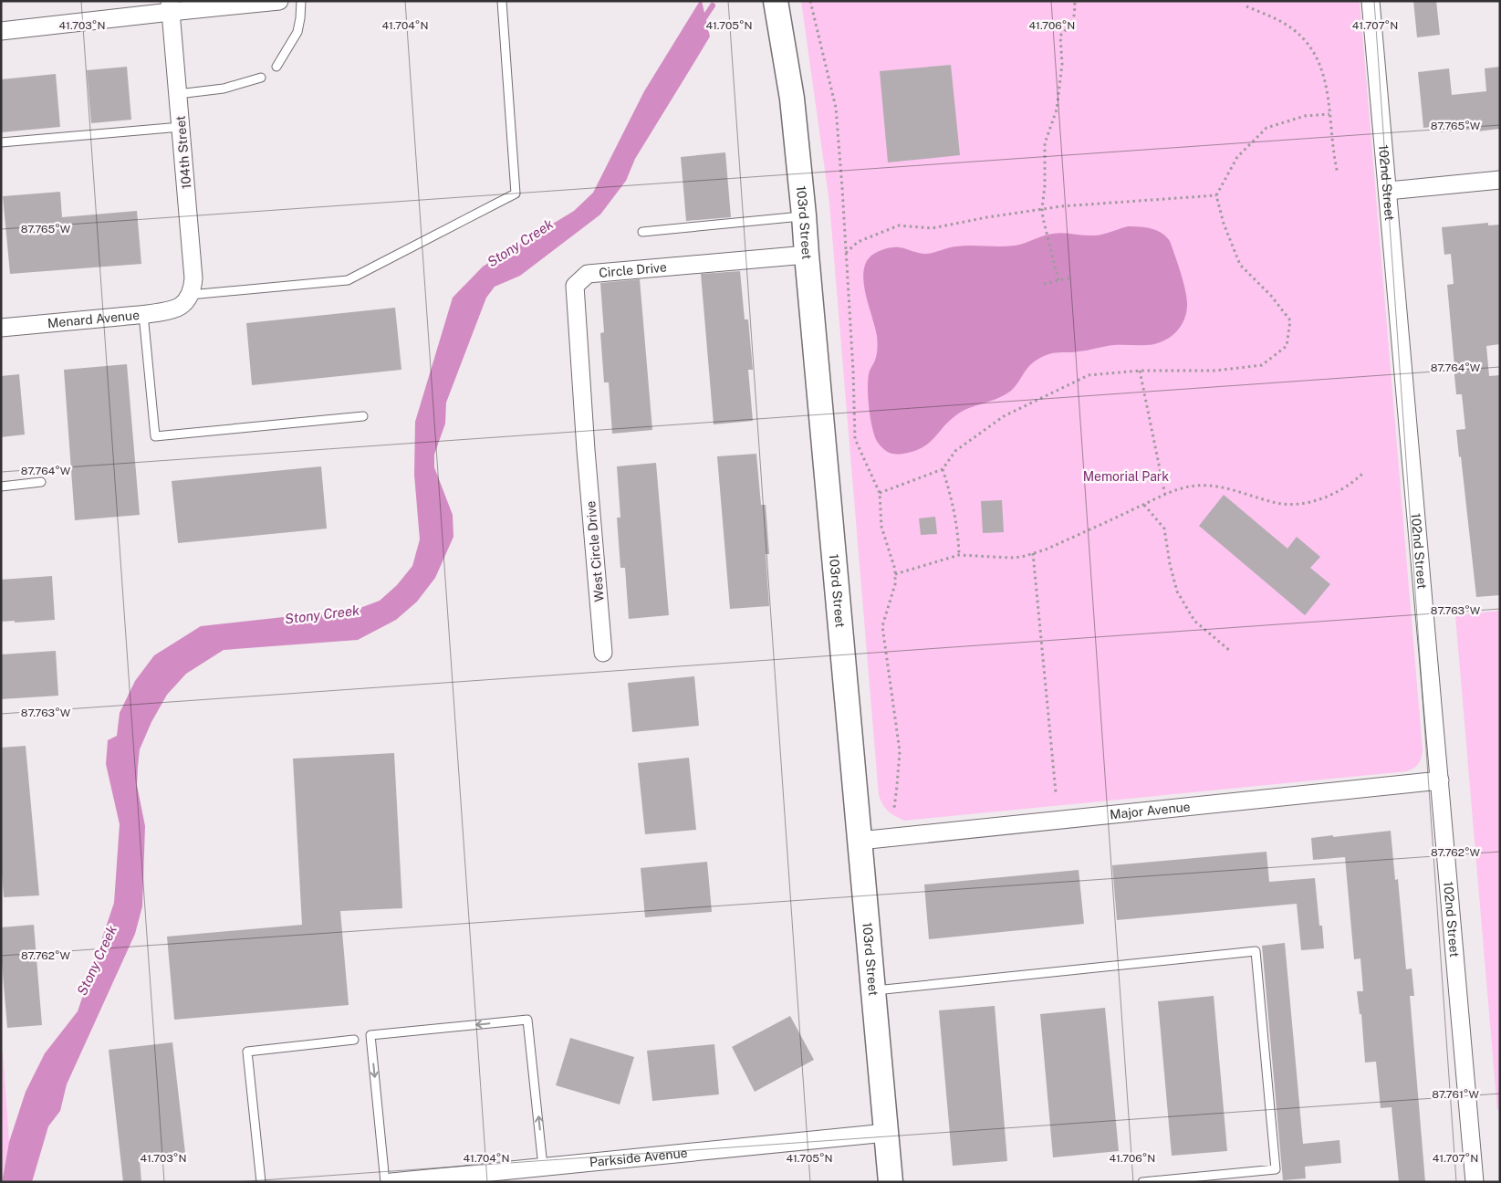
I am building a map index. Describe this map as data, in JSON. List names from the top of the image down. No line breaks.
{"streets":{"street":["104th Street","102nd Street","103rd Street","Circle Drive","Menard Avenue","West Circle Drive","Major Avenue","Parkside Avenue"]},"crossings":[["104th Street","Menard Avenue"],["102nd Street","Major Avenue"],["103rd Street","Circle Drive"],["103rd Street","Major Avenue"],["103rd Street","Parkside Avenue"],["Circle Drive","West Circle Drive"]],"water":["Stony Creek"],"parks":["Memorial Park"],"coordinates":["41.703°N","41.704°N","41.705°N","41.706°N","41.707°N","87.765°W","87.764°W","87.763°W","87.762°W","87.761°W"]}
